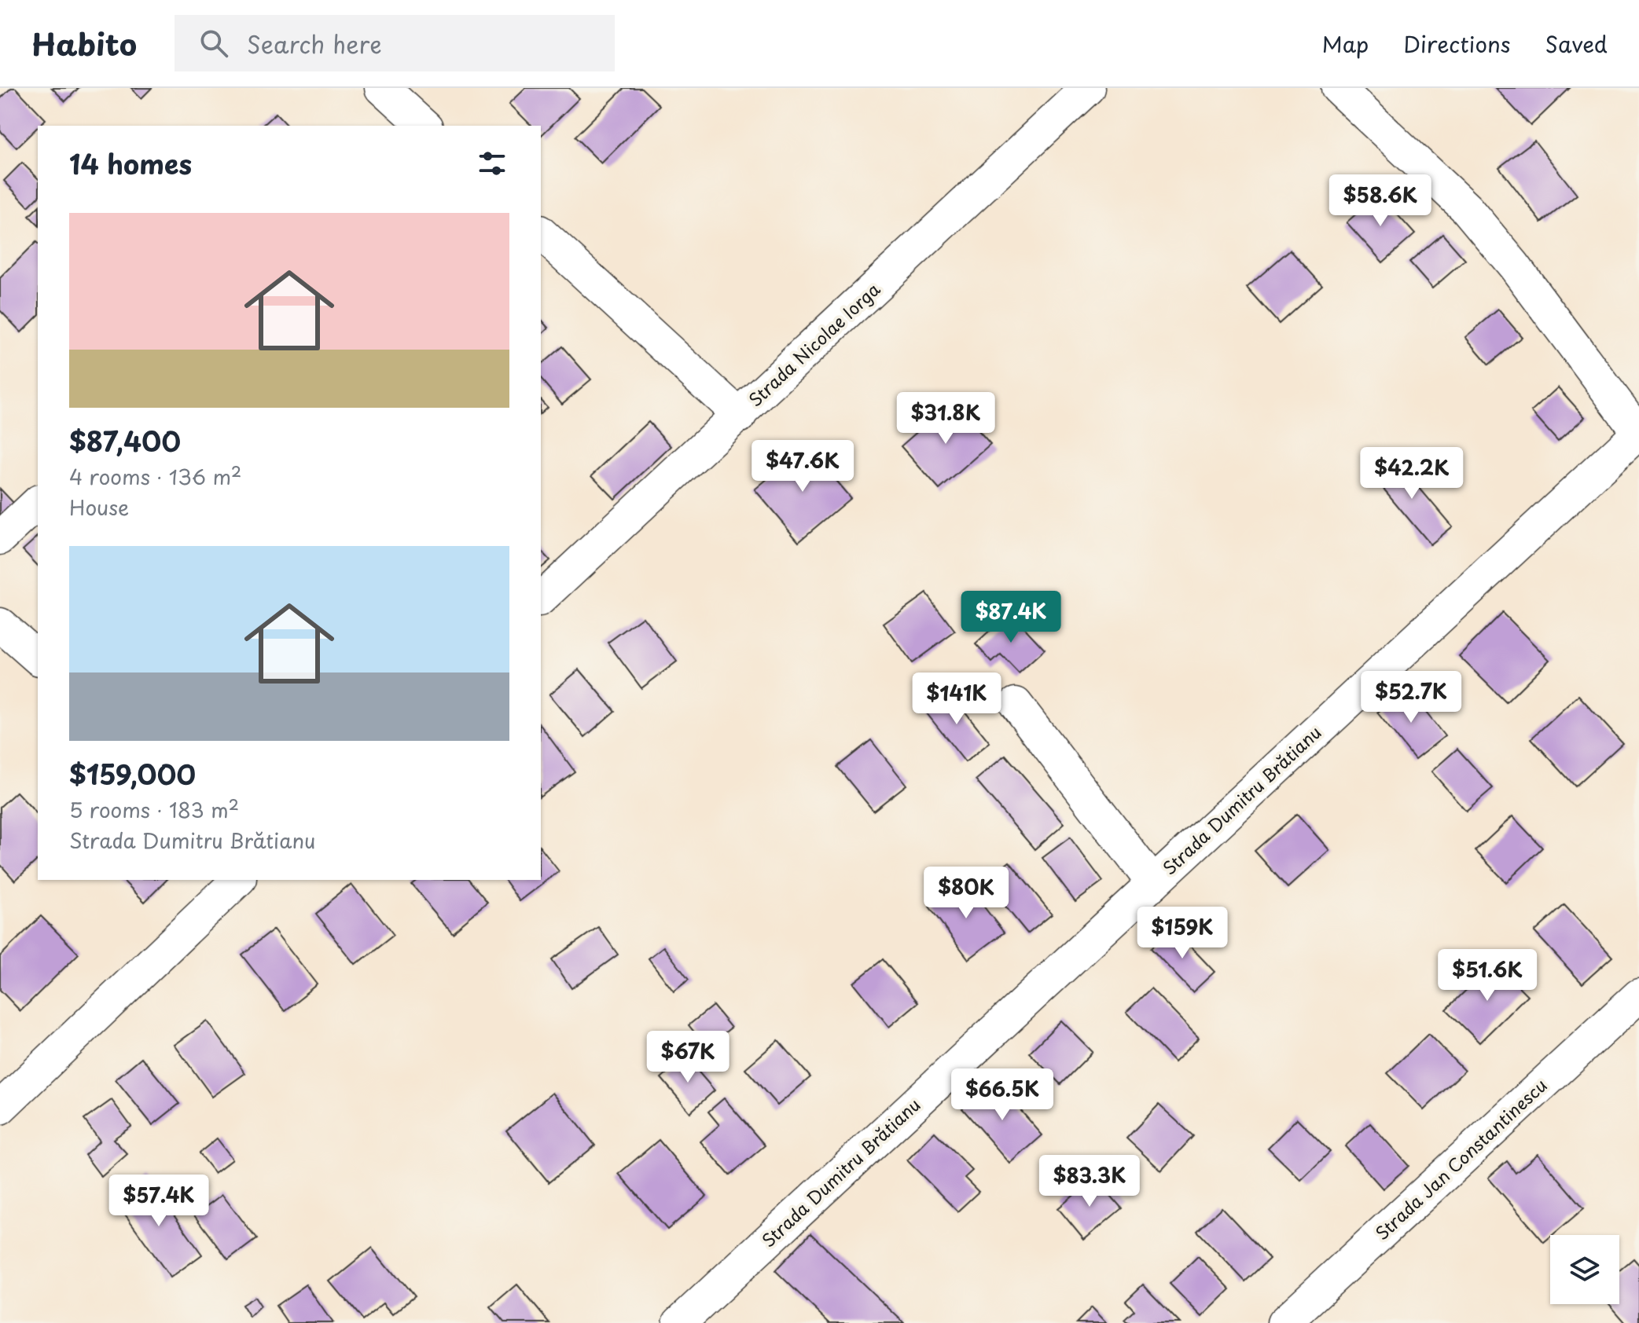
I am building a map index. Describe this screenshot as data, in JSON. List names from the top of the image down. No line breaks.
{"streets":{"street":["Strada Nicolae Iorga","Strada Dumitru Brătianu","Strada Jan Constantinescu"]},"page":{"header":"Habito","search":"Search here","nav":["Map","Directions","Saved"],"heading":"14 homes","price":["$58.6K","$31.8K","$47.6K","$42.2K","$87.4K","$52.7K","$141K","$80K","$159K","$51.6K","$67K","$66.5K","$83.3K","$57.4K"],"list":[{"name":"$87,400","note":"4 rooms · 136 m² · House"},{"name":"$159,000","note":"5 rooms · 183 m² · Strada Dumitru Brătianu"}]}}
